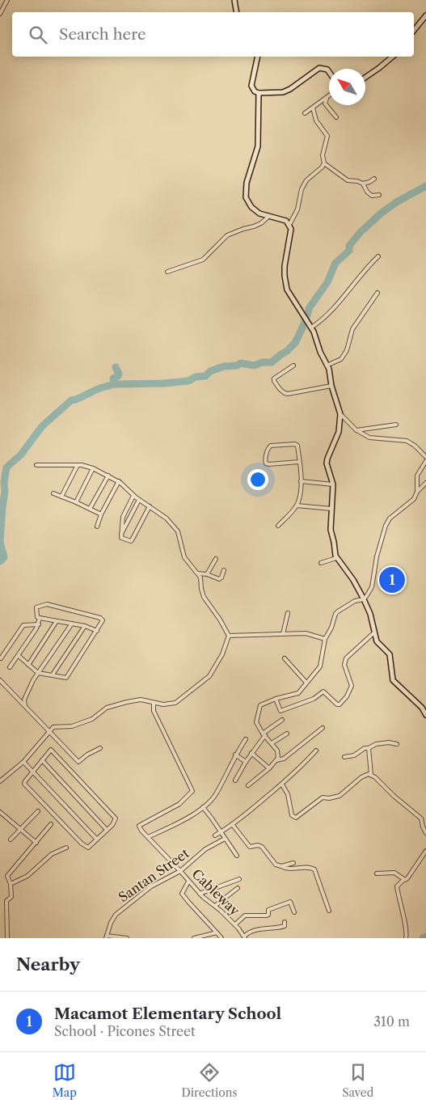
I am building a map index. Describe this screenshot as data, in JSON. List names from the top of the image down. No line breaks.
{"streets":{"street":["Santan Street","Cableway"]},"crossings":[["Santan Street","Cableway"]],"north":"top left","page":{"search":"Search here","pins":"1","heading":"Nearby","list":[{"mark":"1","name":"Macamot Elementary School","note":"School · Picones Street","value":"310 m"}],"nav":["Map","Directions","Saved"]}}
